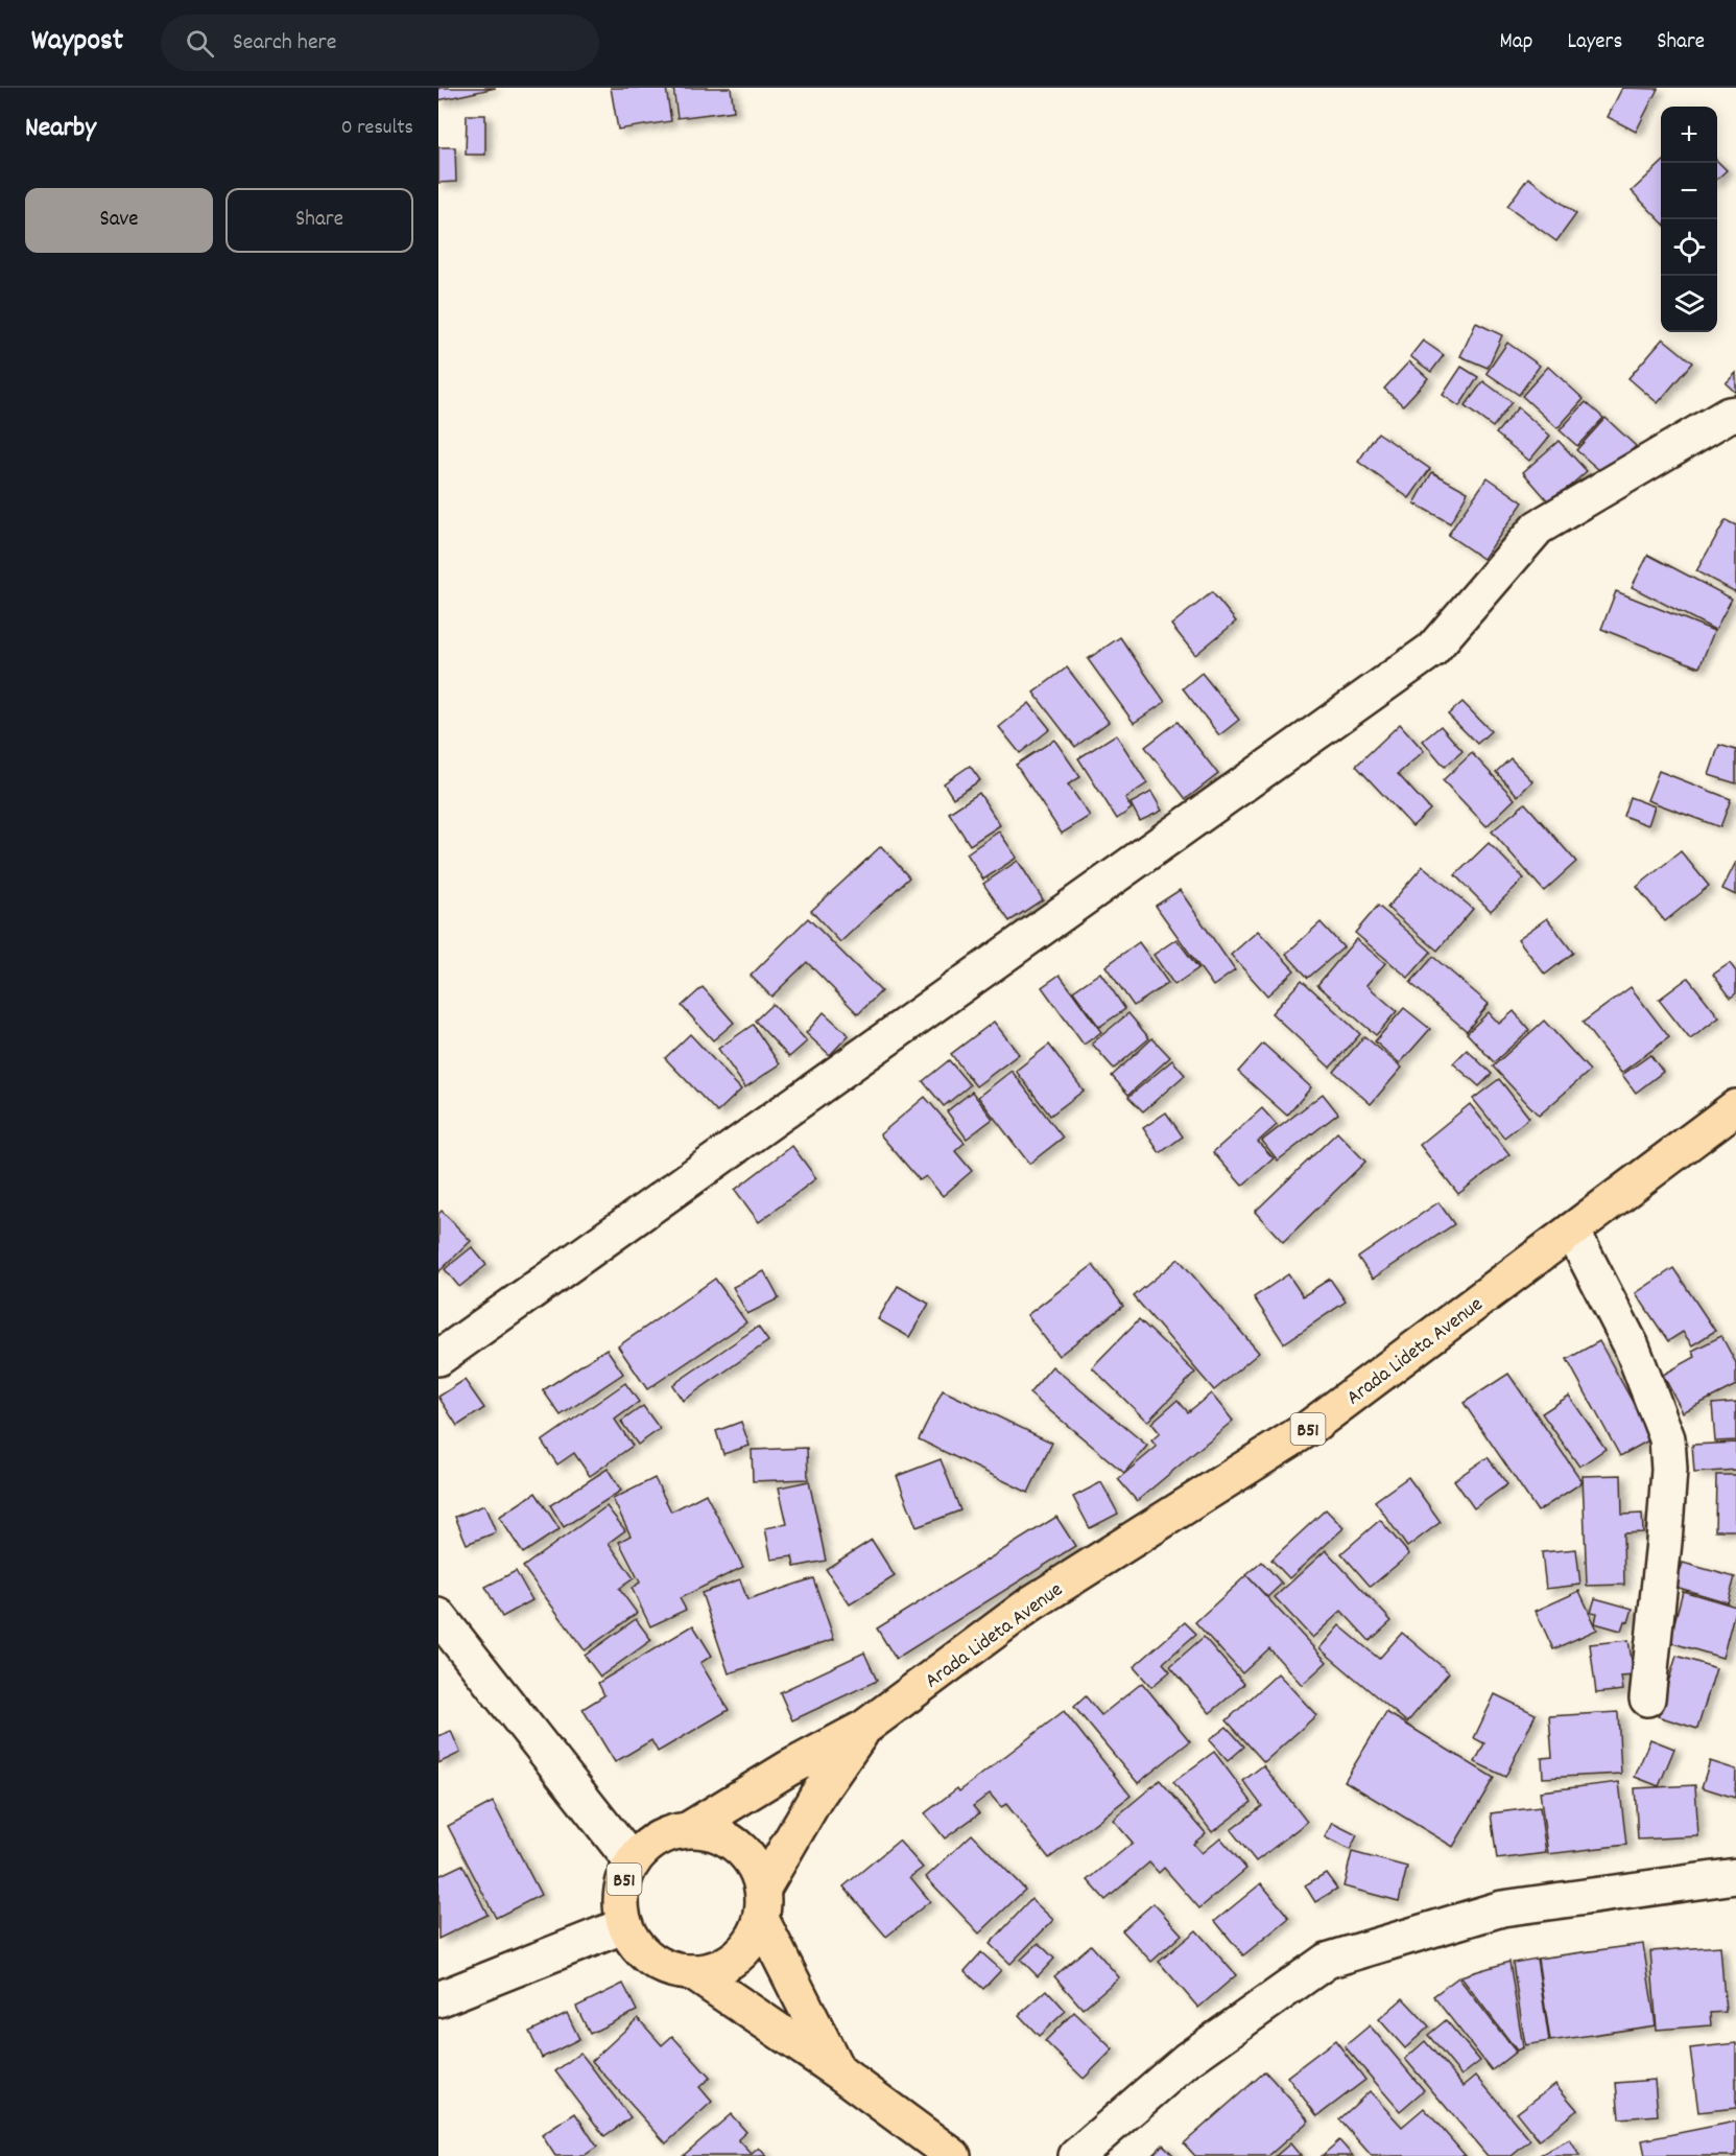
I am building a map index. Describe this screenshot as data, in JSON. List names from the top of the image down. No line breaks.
{"streets":{"highway":["Arada Lideta Avenue","B51"]},"page":{"header":"Waypost","search":"Search here","nav":["Map","Layers","Share"],"heading":["Nearby","0 results"],"map_buttons":["+","−"],"buttons":["Save","Share"]}}
